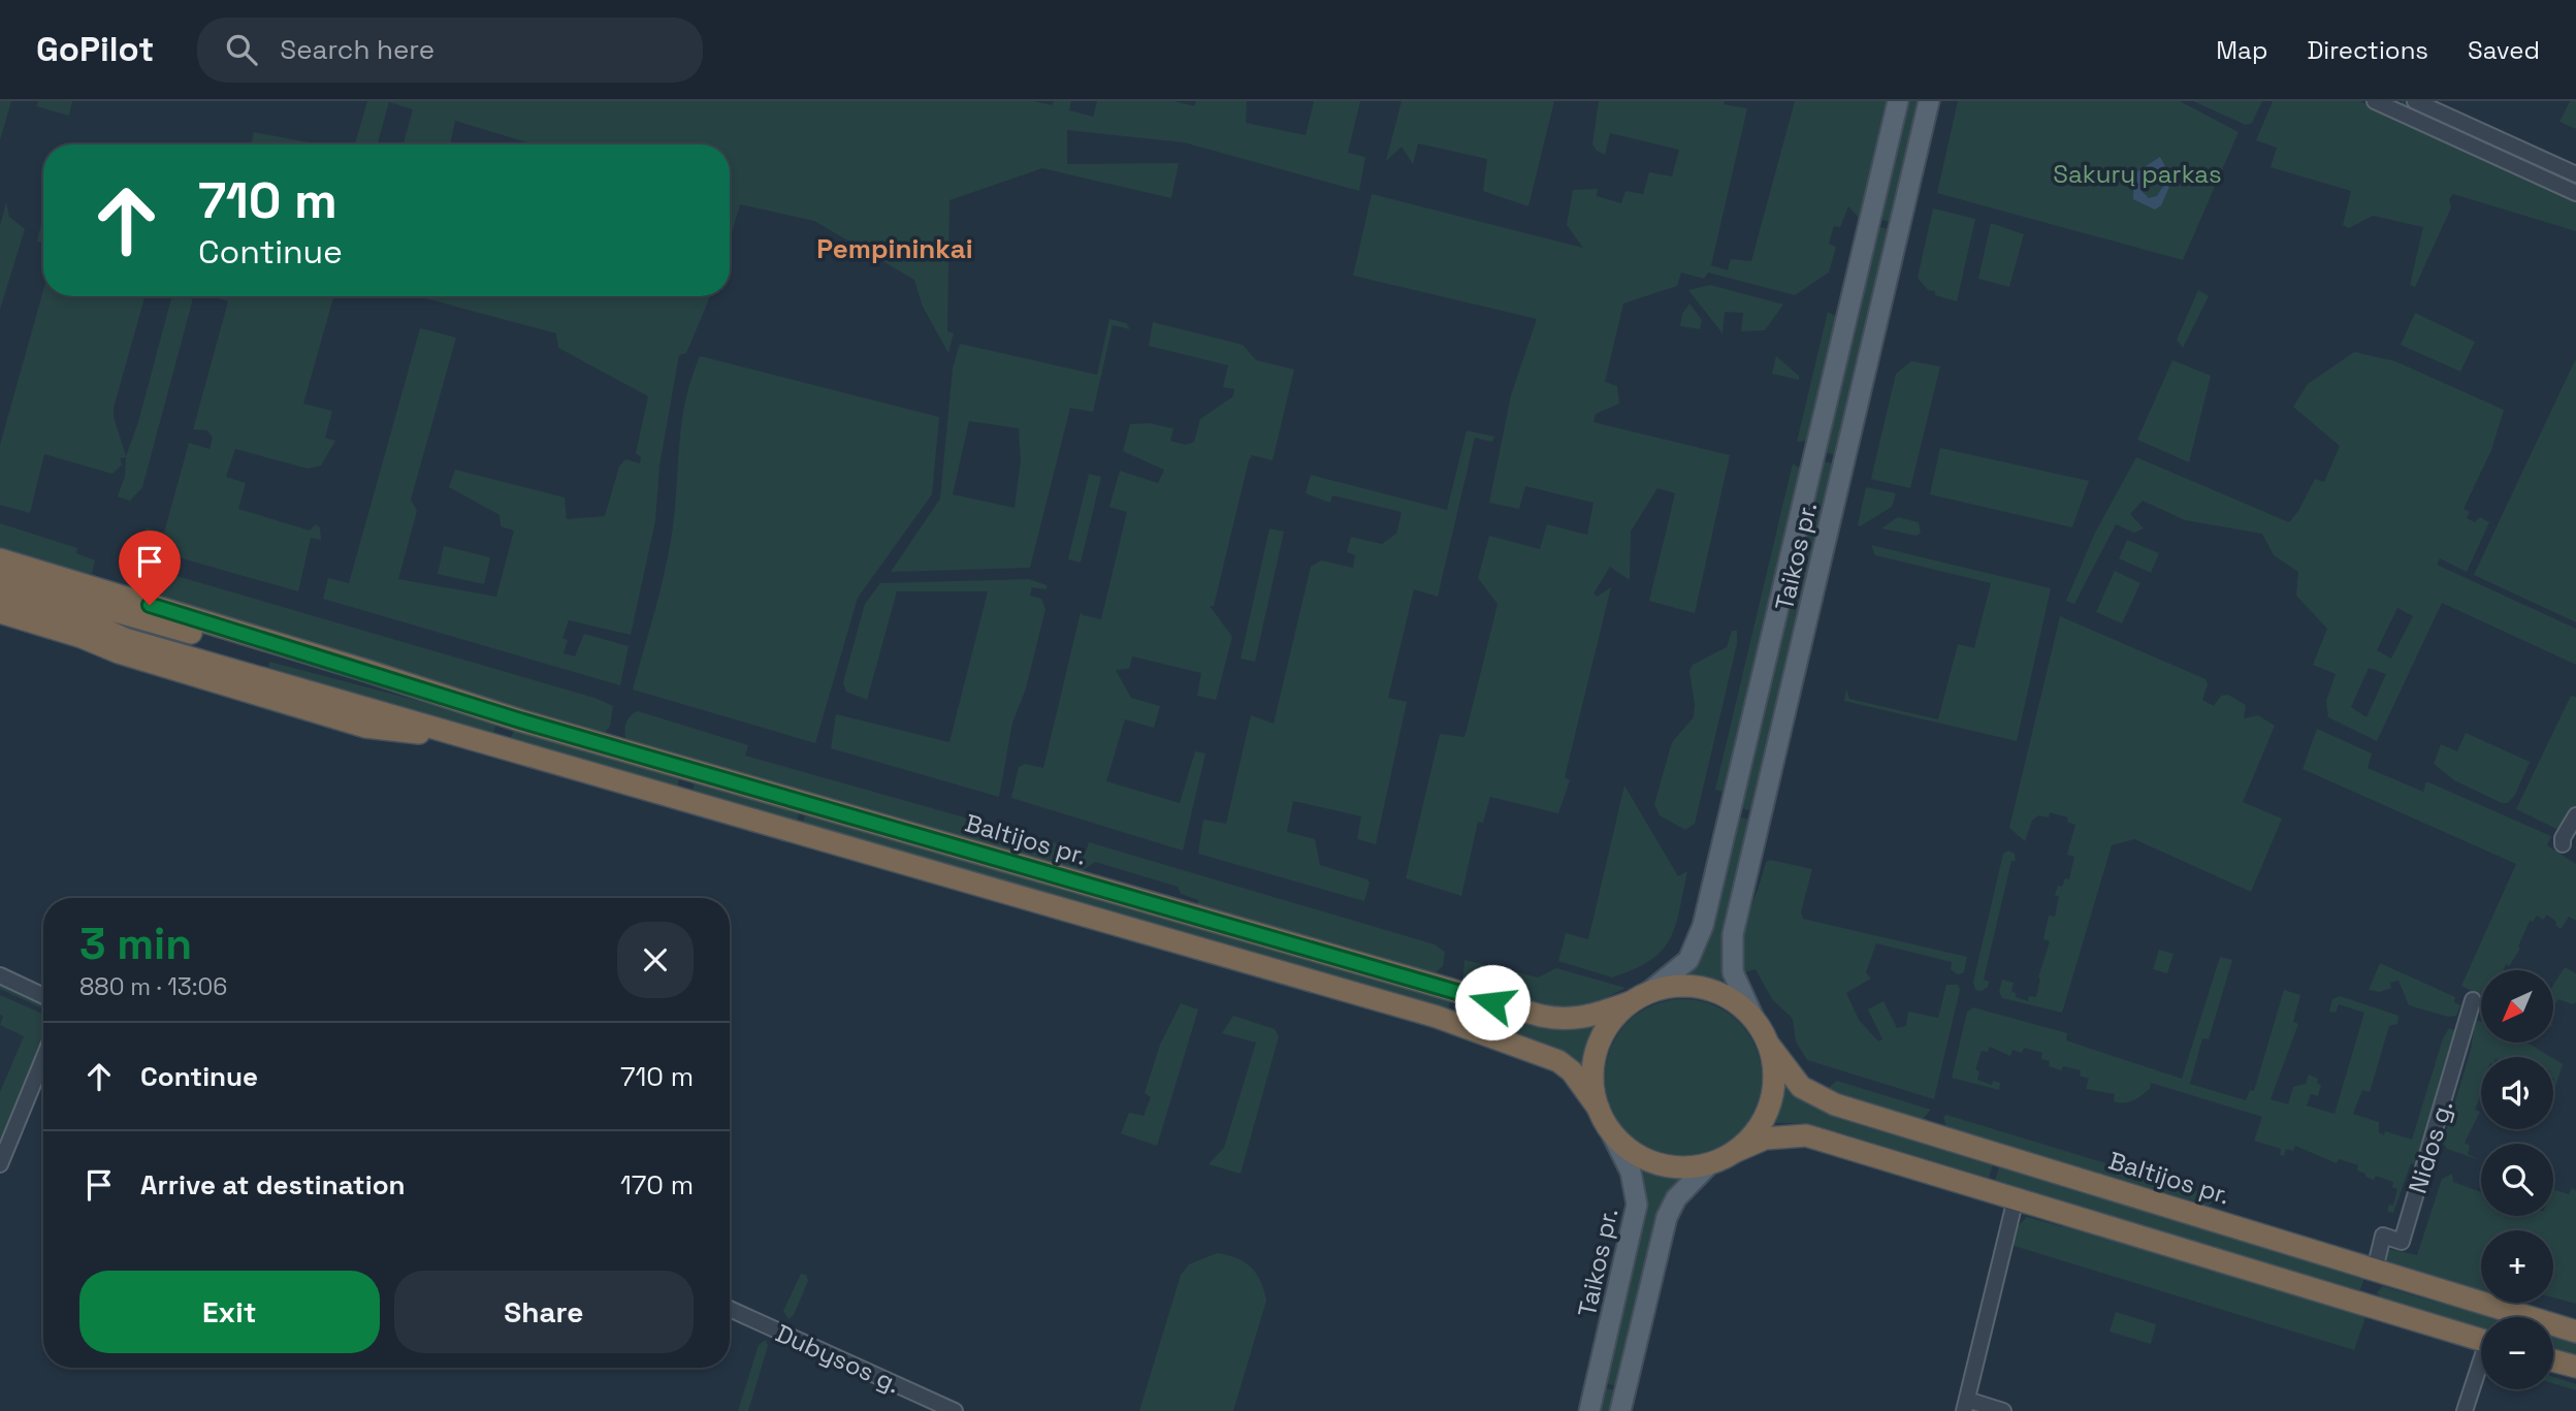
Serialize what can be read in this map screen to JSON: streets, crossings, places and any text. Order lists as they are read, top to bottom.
{
  "streets": {
    "highway": ["Baltijos pr."],
    "main road": ["Taikos pr."],
    "street": ["Nidos g.", "Dubysos g."]
  },
  "crossings": [
    ["Taikos pr.", "Baltijos pr."],
    ["Baltijos pr.", "Nidos g."]
  ],
  "districts": ["Pempininkai"],
  "parks": ["Sakurų parkas"],
  "north": "bottom left",
  "page": {
    "header": "GoPilot",
    "search": "Search here",
    "nav": ["Map", "Directions", "Saved"],
    "turn": ["710 m", "Continue"],
    "heading": ["3 min", "880 m · 13:06"],
    "map_buttons": ["+", "−"],
    "list": [
      {
        "name": "Continue",
        "value": "710 m"
      },
      {
        "name": "Arrive at destination",
        "value": "170 m"
      }
    ],
    "buttons": ["Exit", "Share"]
  }
}
